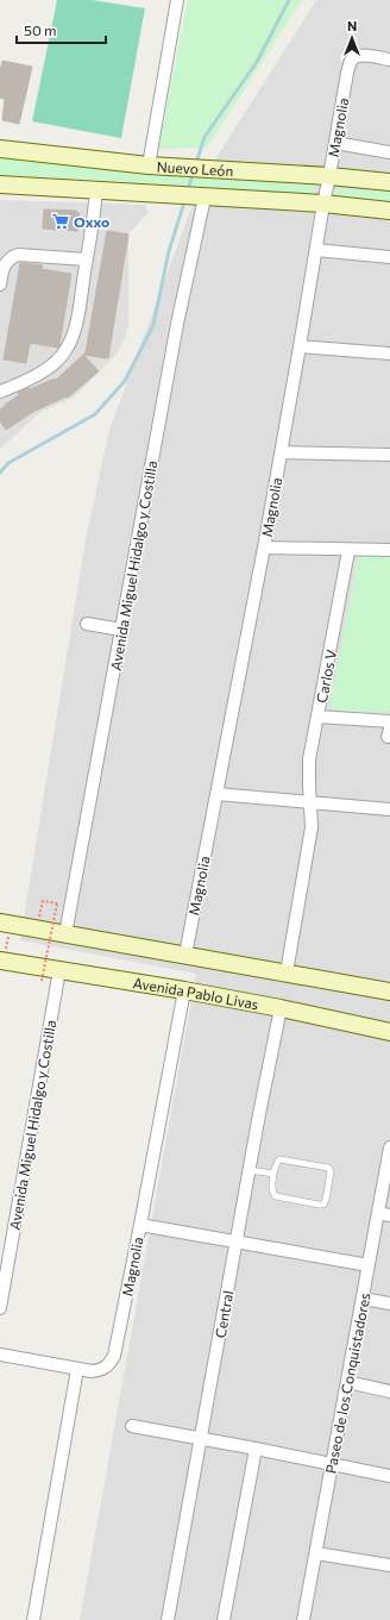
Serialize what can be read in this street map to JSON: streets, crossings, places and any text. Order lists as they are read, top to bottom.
{
  "streets": {
    "main road": ["Nuevo León", "Avenida Pablo Livas"],
    "street": [
      "Magnolia",
      "Avenida Miguel Hidalgo y Costilla",
      "Carlos V",
      "Central",
      "Paseo de los Conquistadores"
    ]
  },
  "crossings": [
    ["Magnolia", "Nuevo León"],
    ["Magnolia", "Avenida Pablo Livas"],
    ["Nuevo León", "Avenida Miguel Hidalgo y Costilla"],
    ["Avenida Miguel Hidalgo y Costilla", "Avenida Pablo Livas"],
    ["Avenida Pablo Livas", "Central"]
  ],
  "places": {
    "supermarket": ["Oxxo"]
  },
  "scale_bar": "50 m",
  "north": "top"
}
